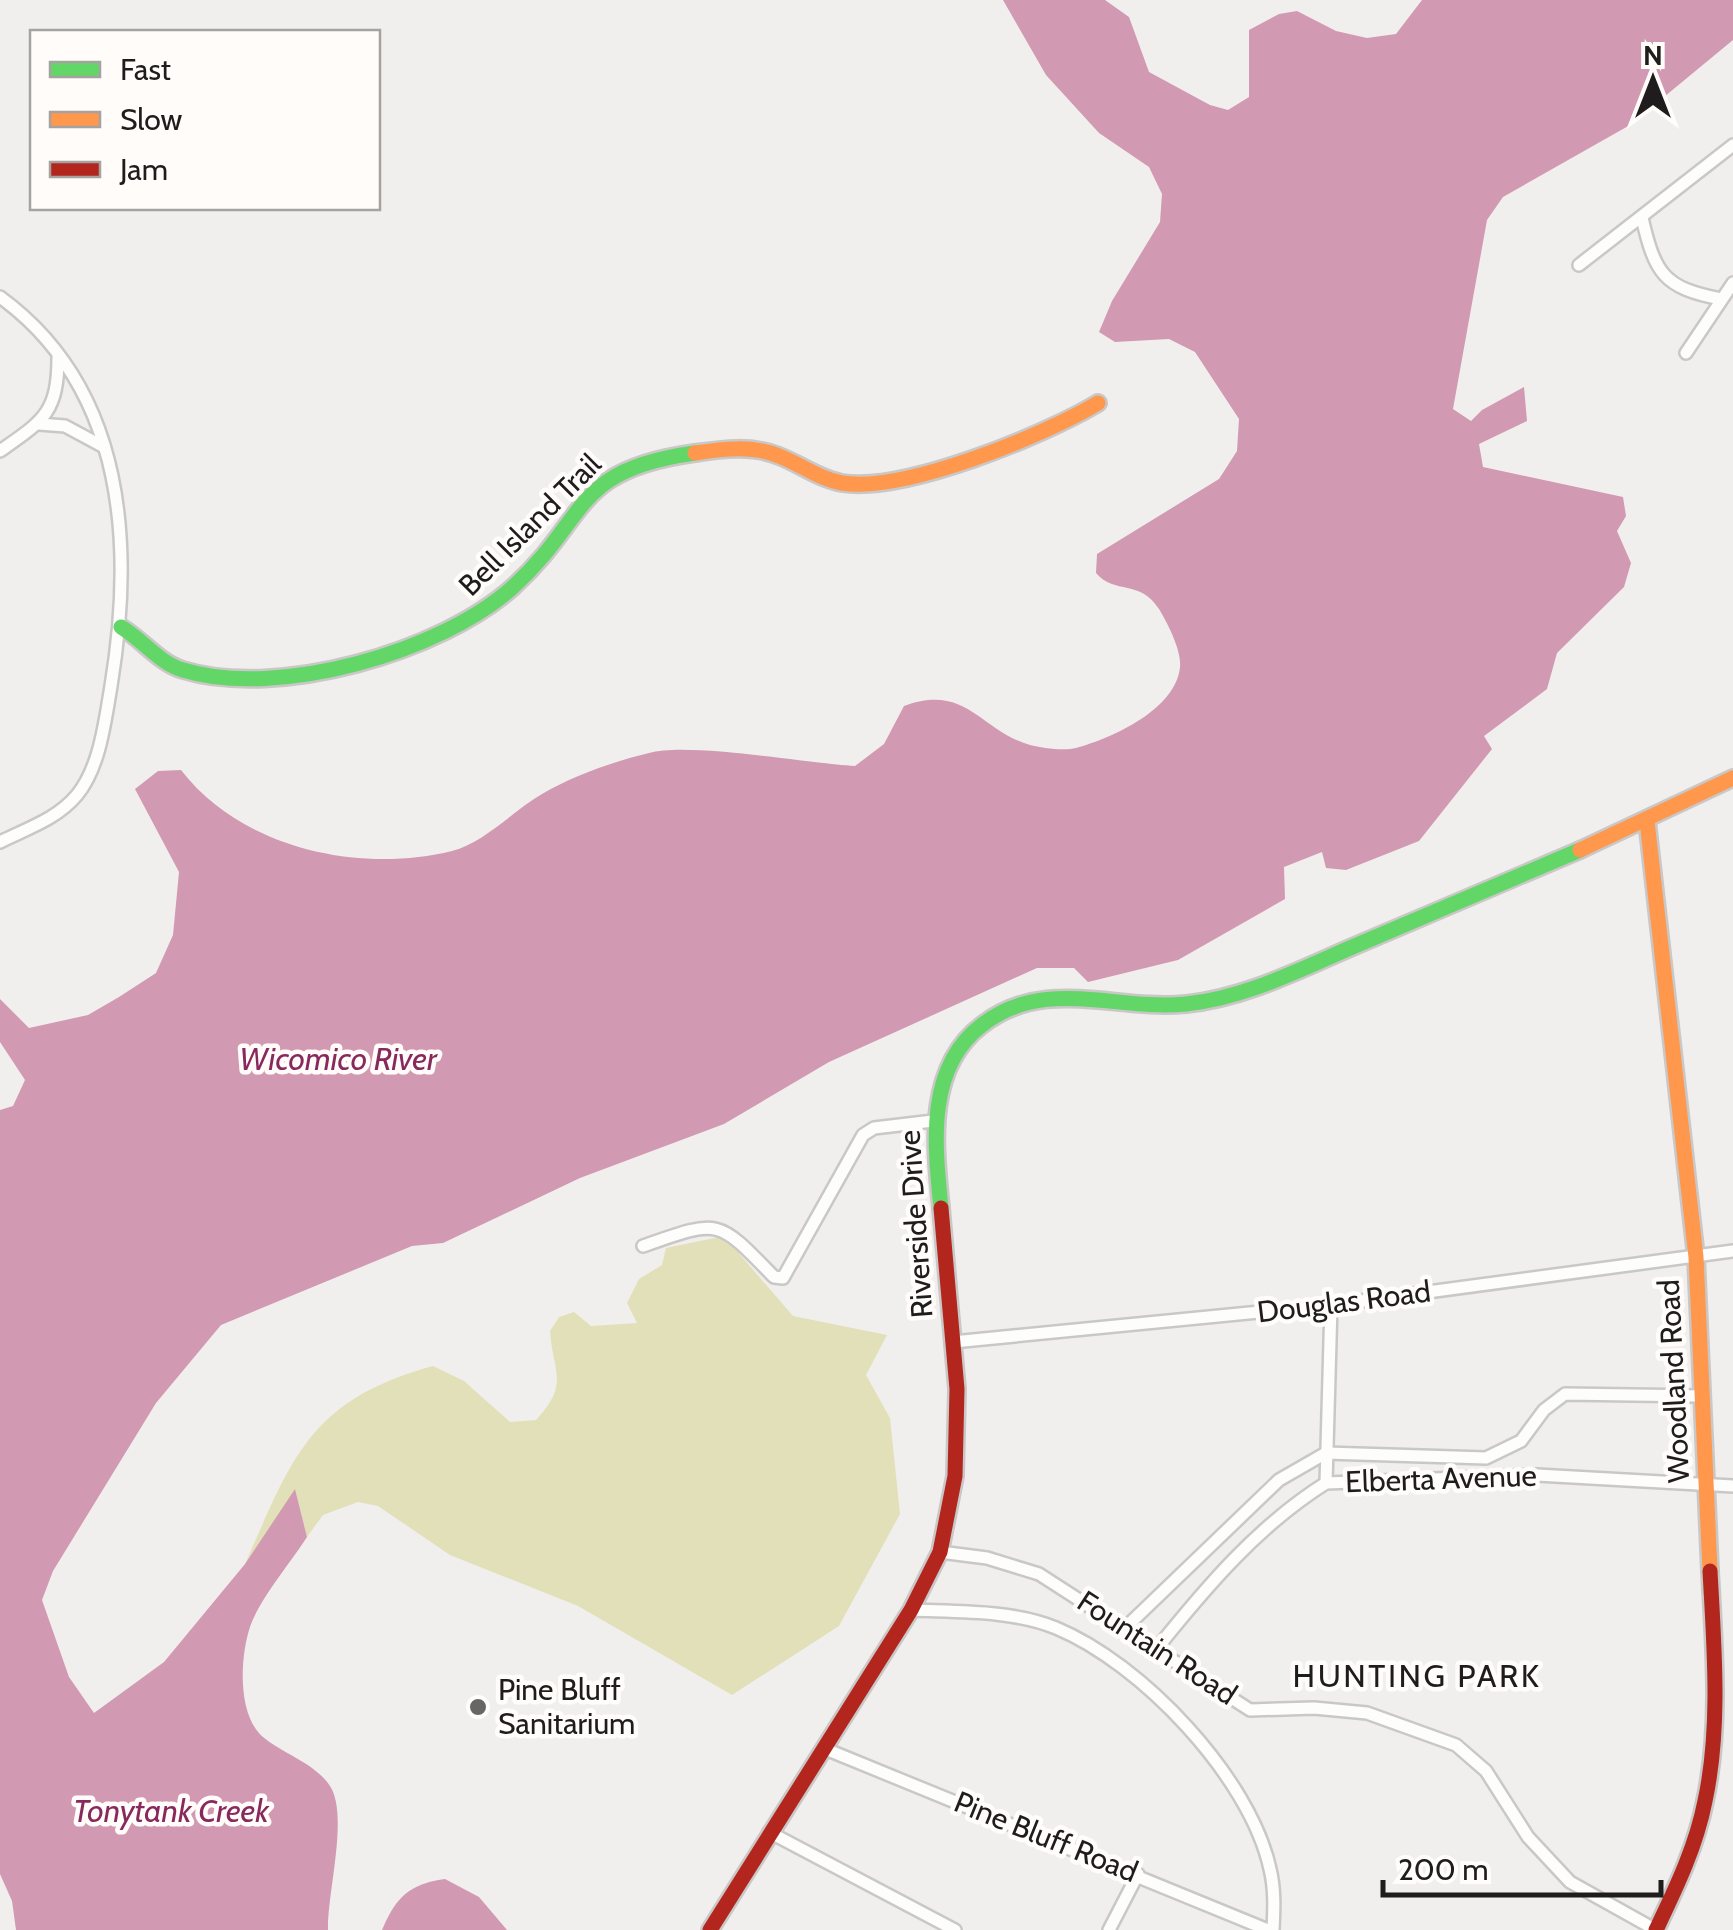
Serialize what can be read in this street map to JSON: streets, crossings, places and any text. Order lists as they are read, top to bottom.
{
  "streets": {
    "street": [
      "Bell Island Trail",
      "Riverside Drive",
      "Douglas Road",
      "Woodland Road",
      "Elberta Avenue",
      "Fountain Road",
      "Pine Bluff Road"
    ]
  },
  "crossings": [
    ["Riverside Drive", "Douglas Road"],
    ["Riverside Drive", "Woodland Road"],
    ["Riverside Drive", "Fountain Road"],
    ["Riverside Drive", "Pine Bluff Road"],
    ["Douglas Road", "Woodland Road"],
    ["Woodland Road", "Elberta Avenue"],
    ["Woodland Road", "Fountain Road"],
    ["Elberta Avenue", "Fountain Road"]
  ],
  "districts": ["HUNTING PARK"],
  "water": ["Wicomico River", "Tonytank Creek"],
  "places": ["Pine Bluff Sanitarium"],
  "legend": ["Fast", "Slow", "Jam"],
  "scale_bar": "200 m",
  "north": "top"
}
